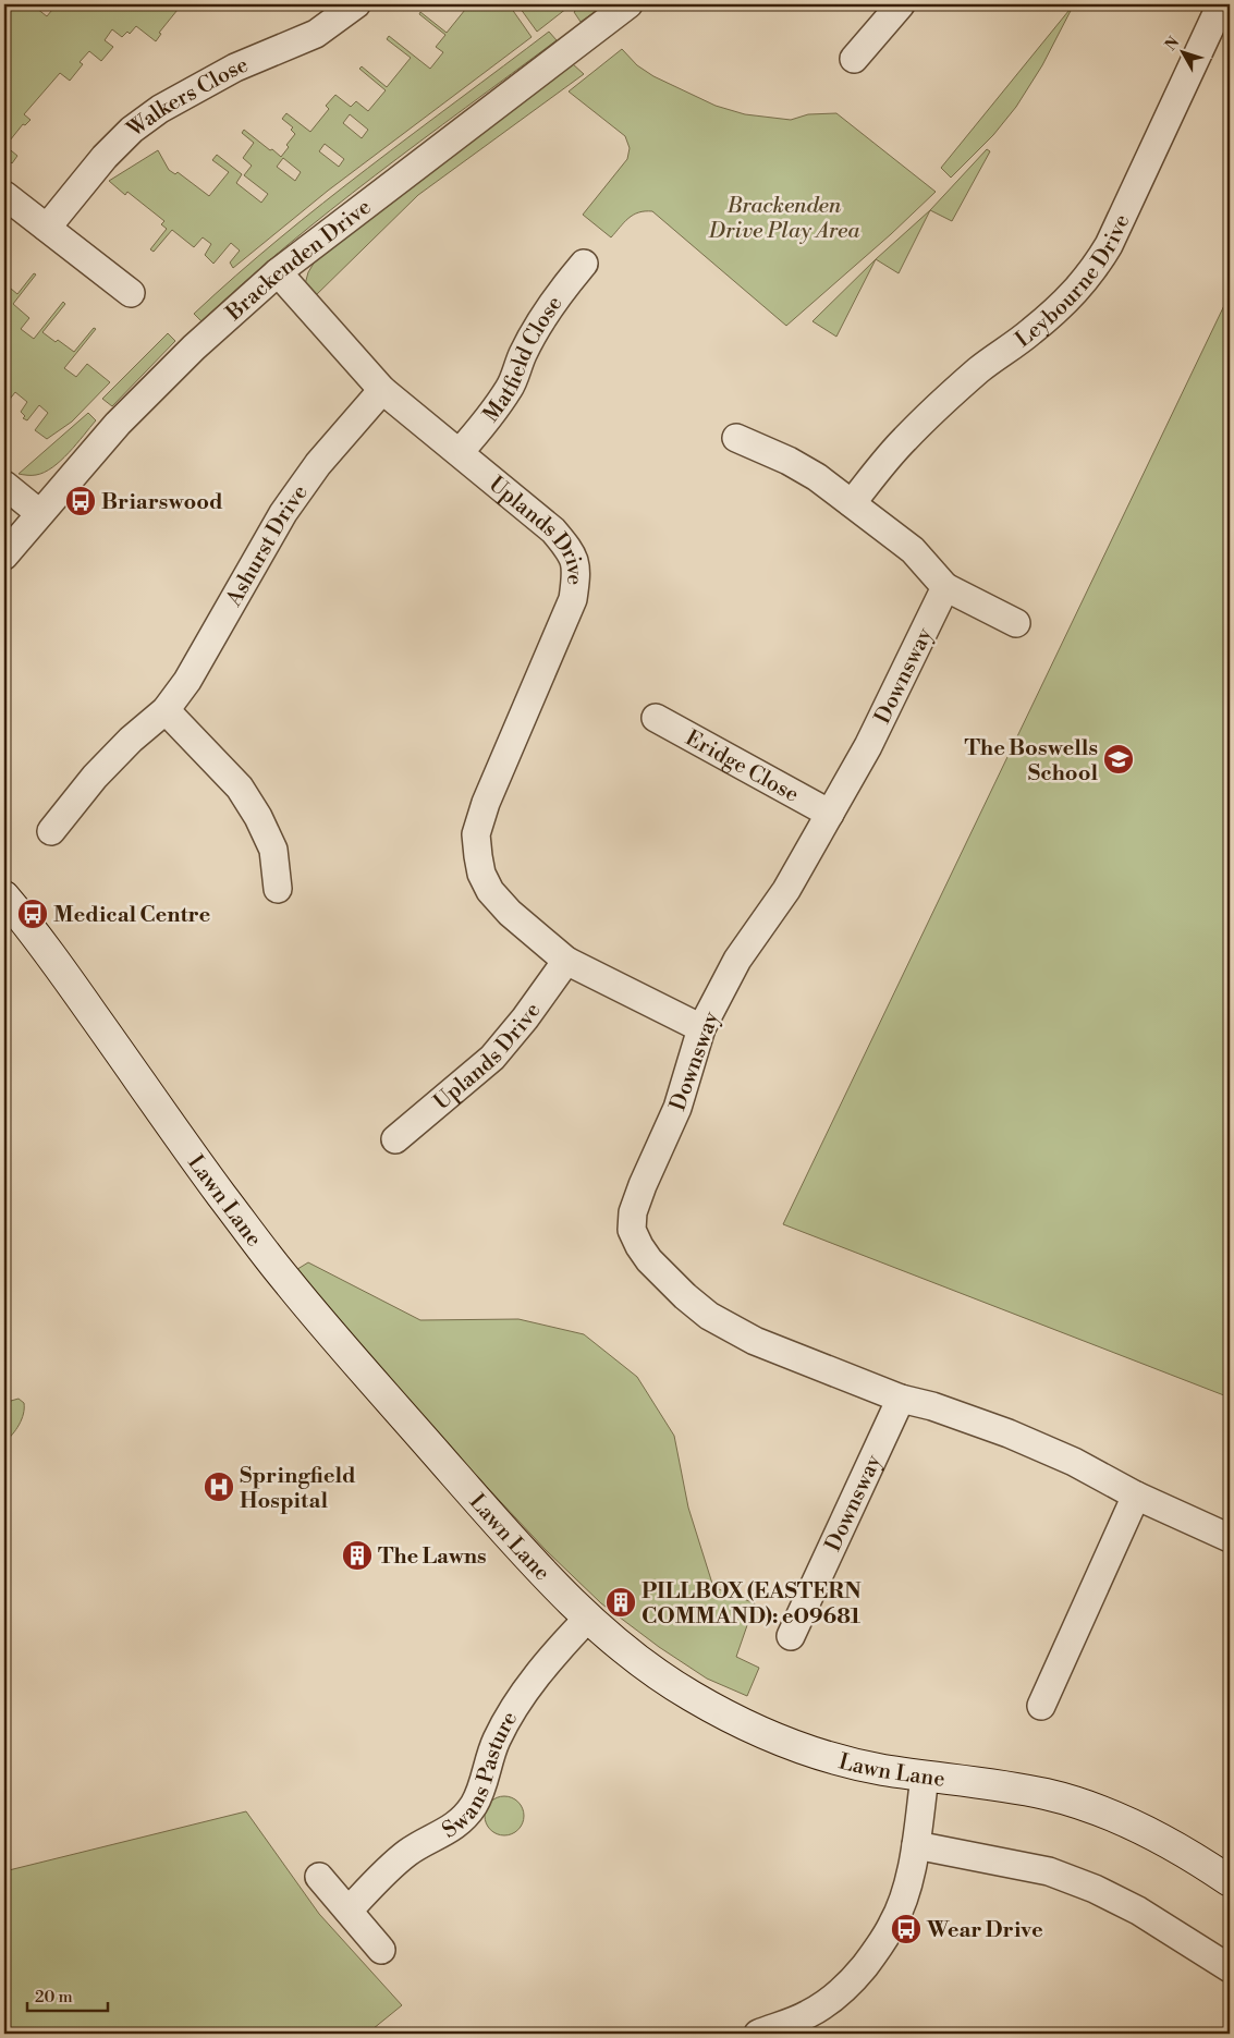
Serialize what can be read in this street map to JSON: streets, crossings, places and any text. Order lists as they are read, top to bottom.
{
  "streets": {
    "street": [
      "Walkers Close",
      "Brackenden Drive",
      "Leybourne Drive",
      "Matfield Close",
      "Uplands Drive",
      "Ashurst Drive",
      "Downsway",
      "Eridge Close",
      "Lawn Lane",
      "Swans Pasture"
    ]
  },
  "crossings": [
    ["Brackenden Drive", "Uplands Drive"],
    ["Matfield Close", "Uplands Drive"],
    ["Uplands Drive", "Ashurst Drive"],
    ["Uplands Drive", "Downsway"],
    ["Downsway", "Eridge Close"],
    ["Lawn Lane", "Swans Pasture"]
  ],
  "parks": ["Brackenden Drive Play Area"],
  "places": {
    "bus stop": ["Briarswood", "Medical Centre", "Wear Drive"],
    "school or university": ["The Boswells School"],
    "hospital": ["Springfield Hospital"],
    "building": ["The Lawns", "PILLBOX (EASTERN COMMAND): e09681"]
  },
  "scale_bar": "20 m",
  "north": "top left"
}
